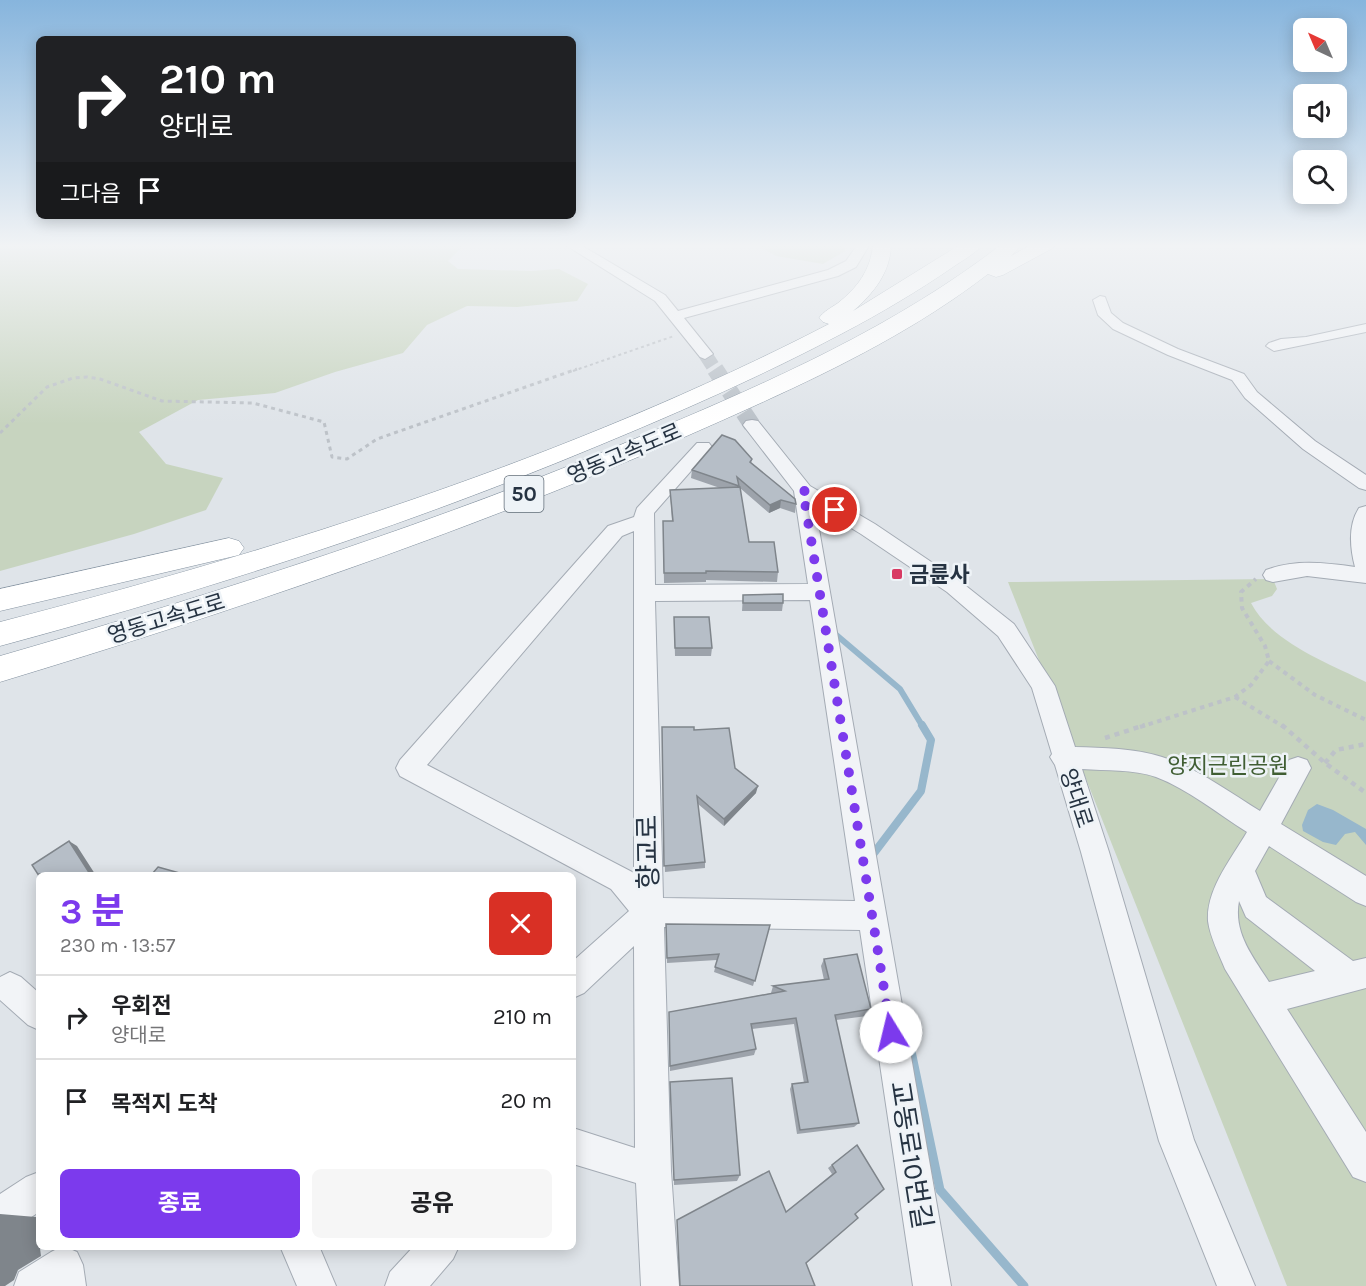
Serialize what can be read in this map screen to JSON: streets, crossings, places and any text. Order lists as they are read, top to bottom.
{
  "streets": {
    "highway": ["영동고속도로", "50"],
    "street": ["양대로", "향교로", "교동로10번길"]
  },
  "crossings": [
    ["양대로", "교동로10번길"]
  ],
  "parks": ["양지근린공원"],
  "places": {
    "transit": ["금륜사"]
  },
  "north": "top left",
  "page": {
    "turn": ["210 m", "양대로"],
    "then": "그다음",
    "heading": ["3 분", "230 m · 13:57"],
    "list": [
      {
        "name": "우회전",
        "note": "양대로",
        "value": "210 m"
      },
      {
        "name": "목적지 도착",
        "value": "20 m"
      }
    ],
    "buttons": ["종료", "공유"]
  }
}
